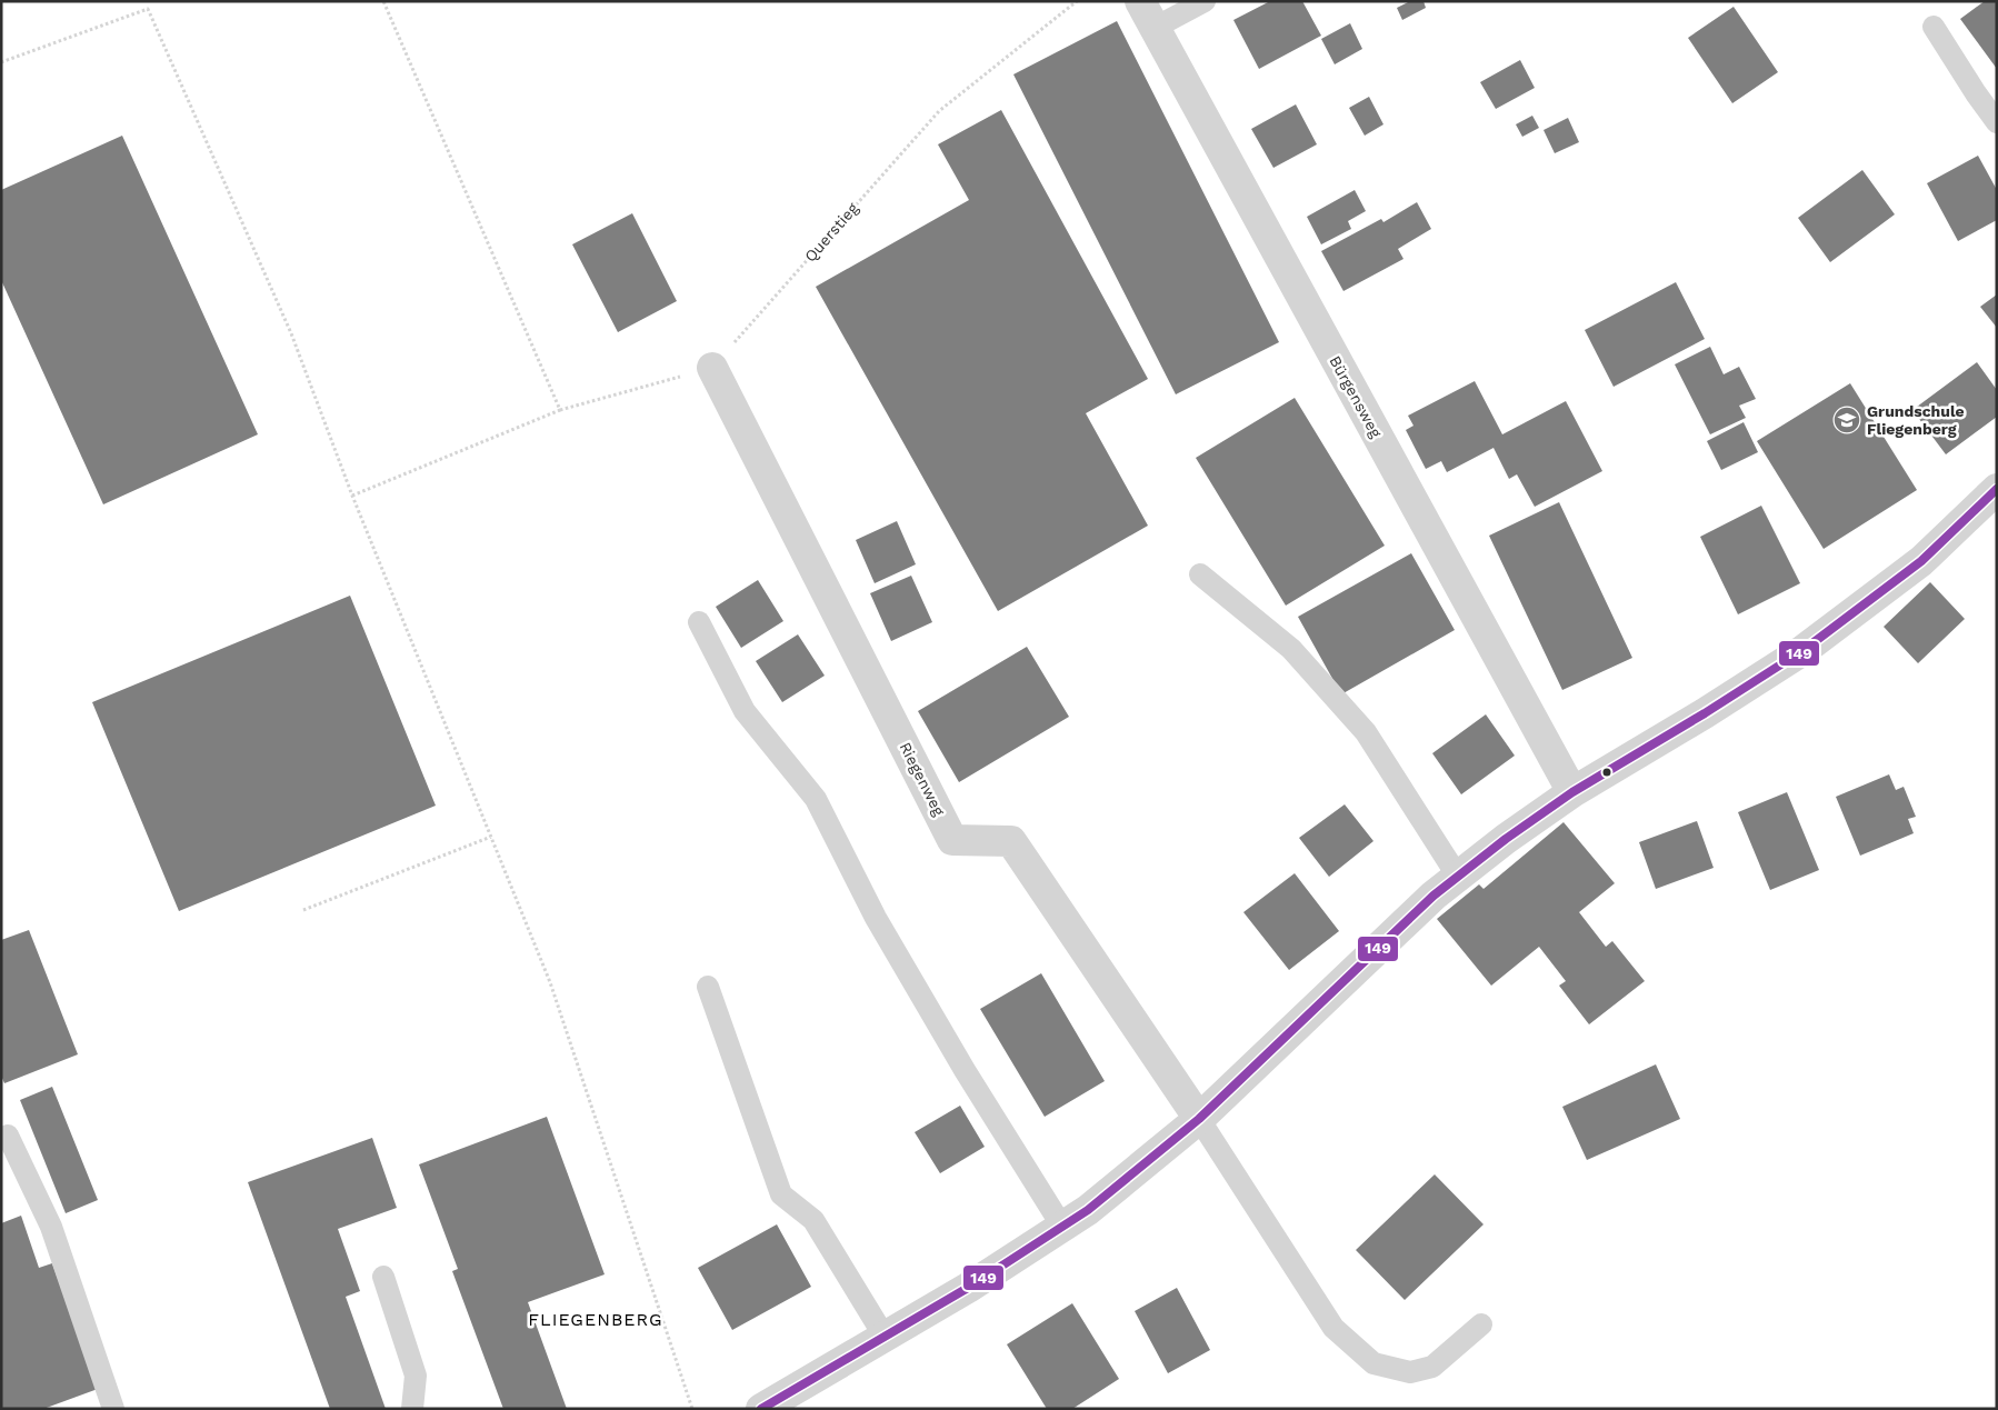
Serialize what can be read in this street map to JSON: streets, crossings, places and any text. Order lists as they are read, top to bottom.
{
  "streets": {
    "street": ["Bürgensweg", "Riegenweg"],
    "path": ["Querstieg"]
  },
  "crossings": [
    ["Querstieg", "Riegenweg"]
  ],
  "districts": ["FLIEGENBERG"],
  "places": {
    "school or university": ["Grundschule Fliegenberg"]
  },
  "lines": ["transit line 149"]
}
